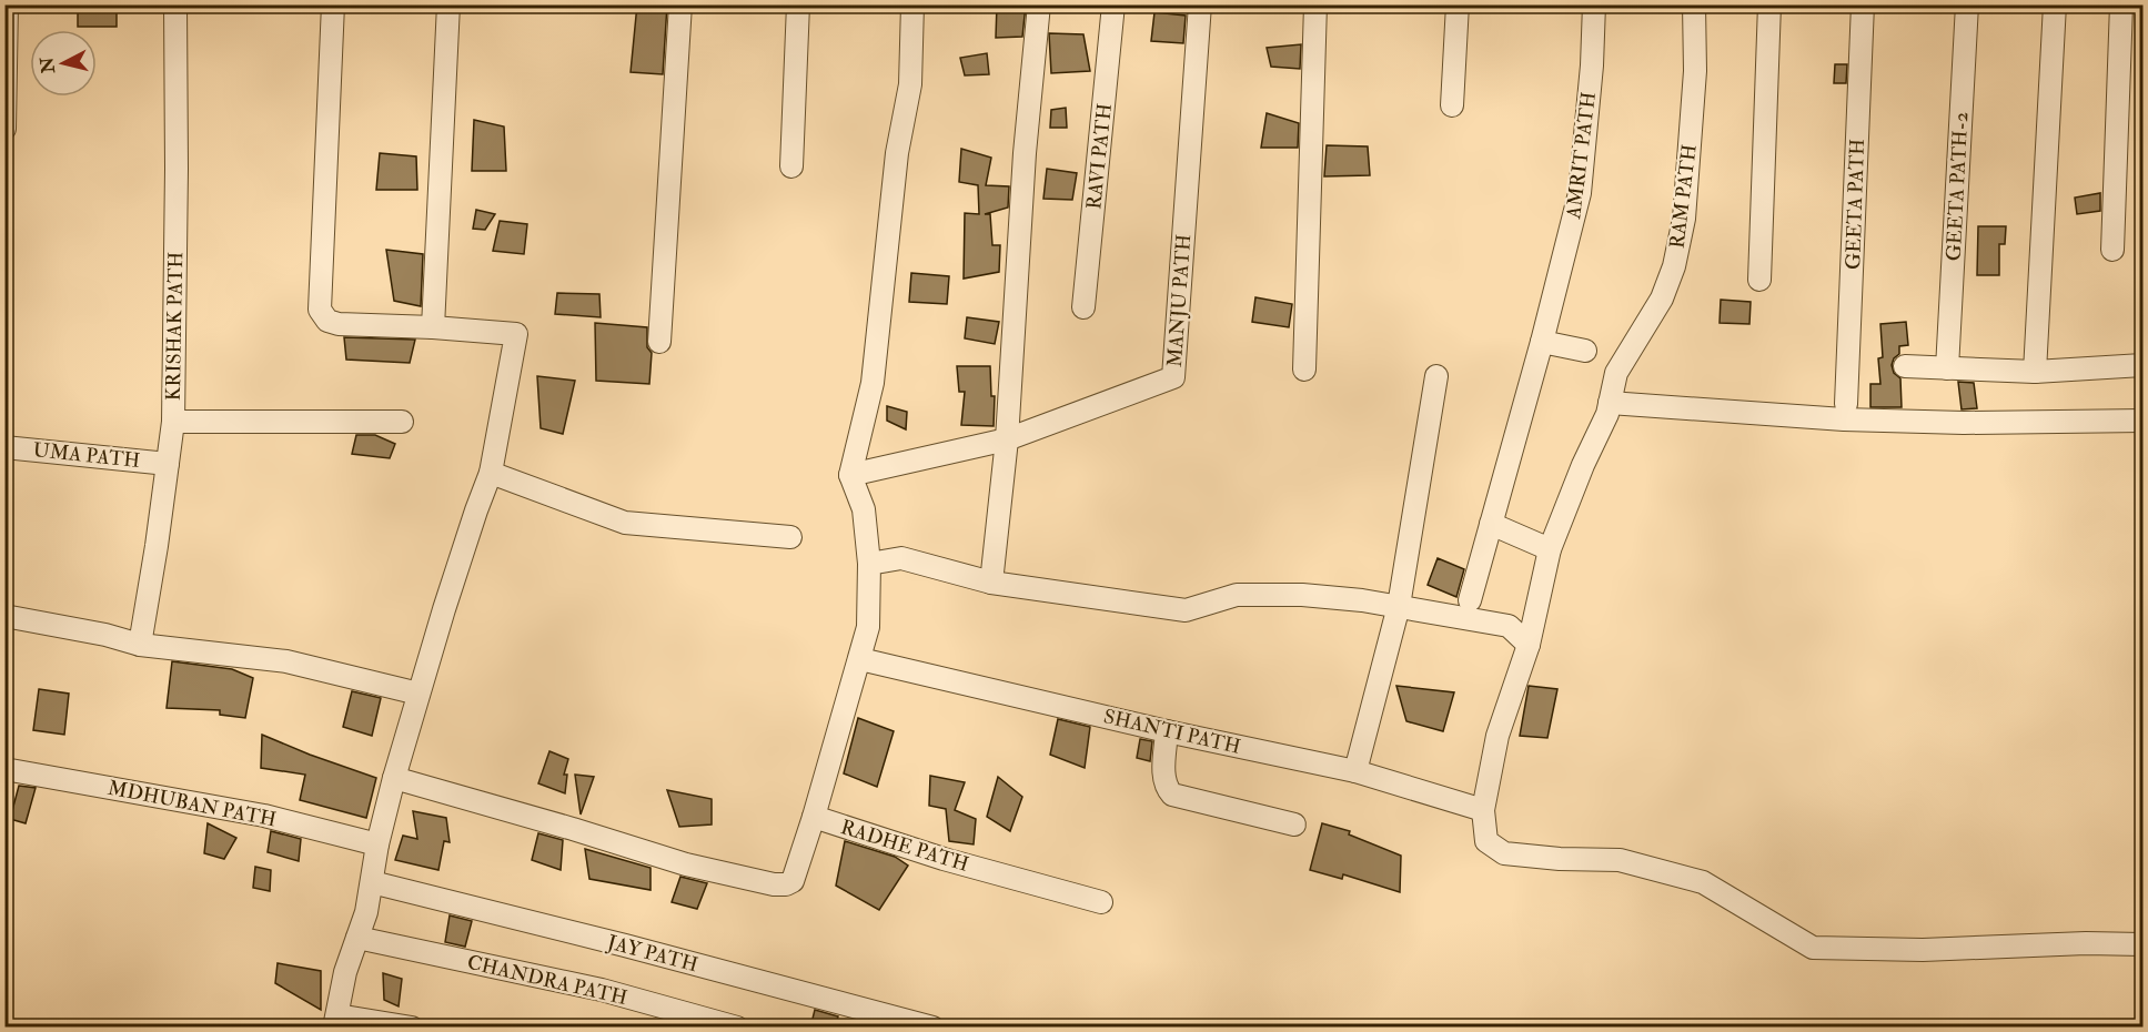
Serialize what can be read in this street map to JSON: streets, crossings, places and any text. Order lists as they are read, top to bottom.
{
  "streets": {
    "street": [
      "AMRIT PATH",
      "RAVI PATH",
      "GEETA PATH-2",
      "RAM PATH",
      "GEETA PATH",
      "MANJU PATH",
      "KRISHAK PATH",
      "UMA PATH",
      "SHANTI PATH",
      "MDHUBAN PATH",
      "RADHE PATH",
      "JAY PATH",
      "CHANDRA PATH"
    ]
  },
  "crossings": [
    ["RAM PATH", "SHANTI PATH"],
    ["KRISHAK PATH", "UMA PATH"]
  ],
  "north": "left"
}
